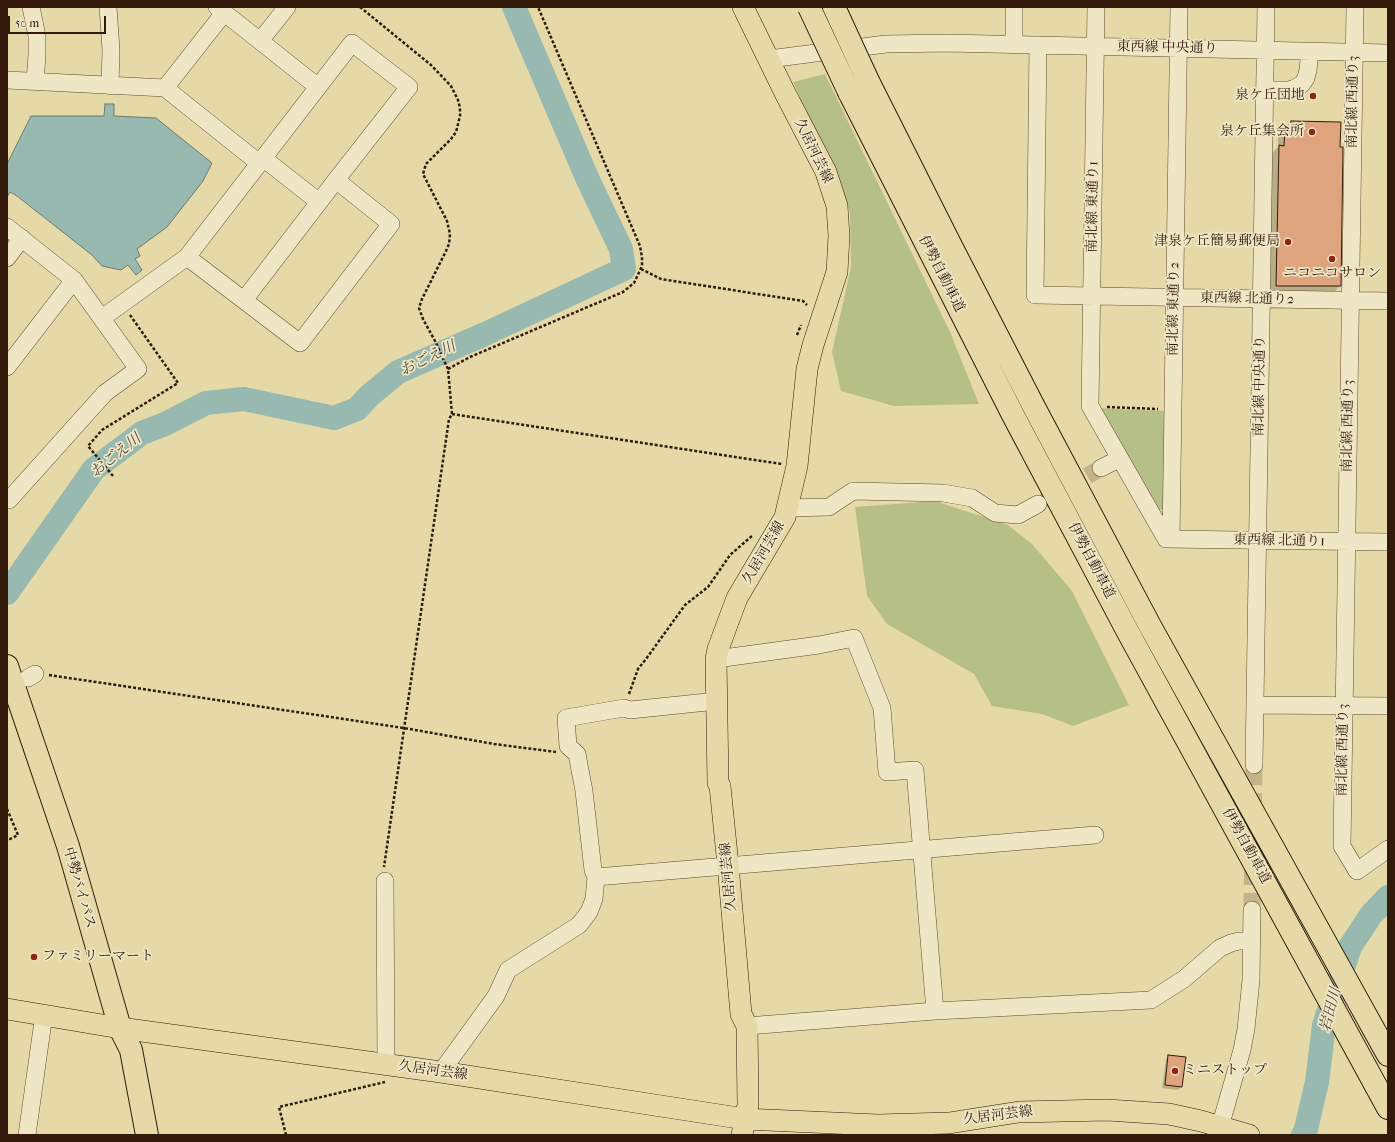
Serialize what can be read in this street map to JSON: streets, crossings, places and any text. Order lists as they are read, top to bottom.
{
  "streets": {
    "highway": ["伊勢自動車道", "中勢バイパス"],
    "main road": ["久居河芸線"],
    "street": [
      "東西線 中央通り",
      "南北線 西通り3",
      "南北線 東通り1",
      "東西線 北通り2",
      "南北線 東通り2",
      "南北線 中央通り",
      "東西線 北通り1"
    ]
  },
  "crossings": [
    ["東西線 中央通り", "南北線 西通り3"],
    ["東西線 中央通り", "久居河芸線"],
    ["東西線 中央通り", "南北線 東通り1"],
    ["東西線 中央通り", "東西線 北通り2"],
    ["東西線 中央通り", "南北線 東通り2"],
    ["東西線 中央通り", "南北線 中央通り"],
    ["南北線 西通り3", "東西線 北通り2"],
    ["南北線 西通り3", "東西線 北通り1"],
    ["久居河芸線", "中勢バイパス"],
    ["南北線 東通り1", "東西線 北通り2"],
    ["東西線 北通り2", "南北線 東通り2"],
    ["東西線 北通り2", "南北線 中央通り"],
    ["南北線 東通り2", "東西線 北通り1"],
    ["南北線 中央通り", "東西線 北通り1"]
  ],
  "water": ["おごえ川", "岩田川"],
  "places": [
    "泉ケ丘団地",
    "泉ケ丘集会所",
    "津泉ケ丘簡易郵便局",
    "ニコニコサロン",
    "ファミリーマート",
    "ミニストップ"
  ],
  "scale_bar": "50 m"
}
